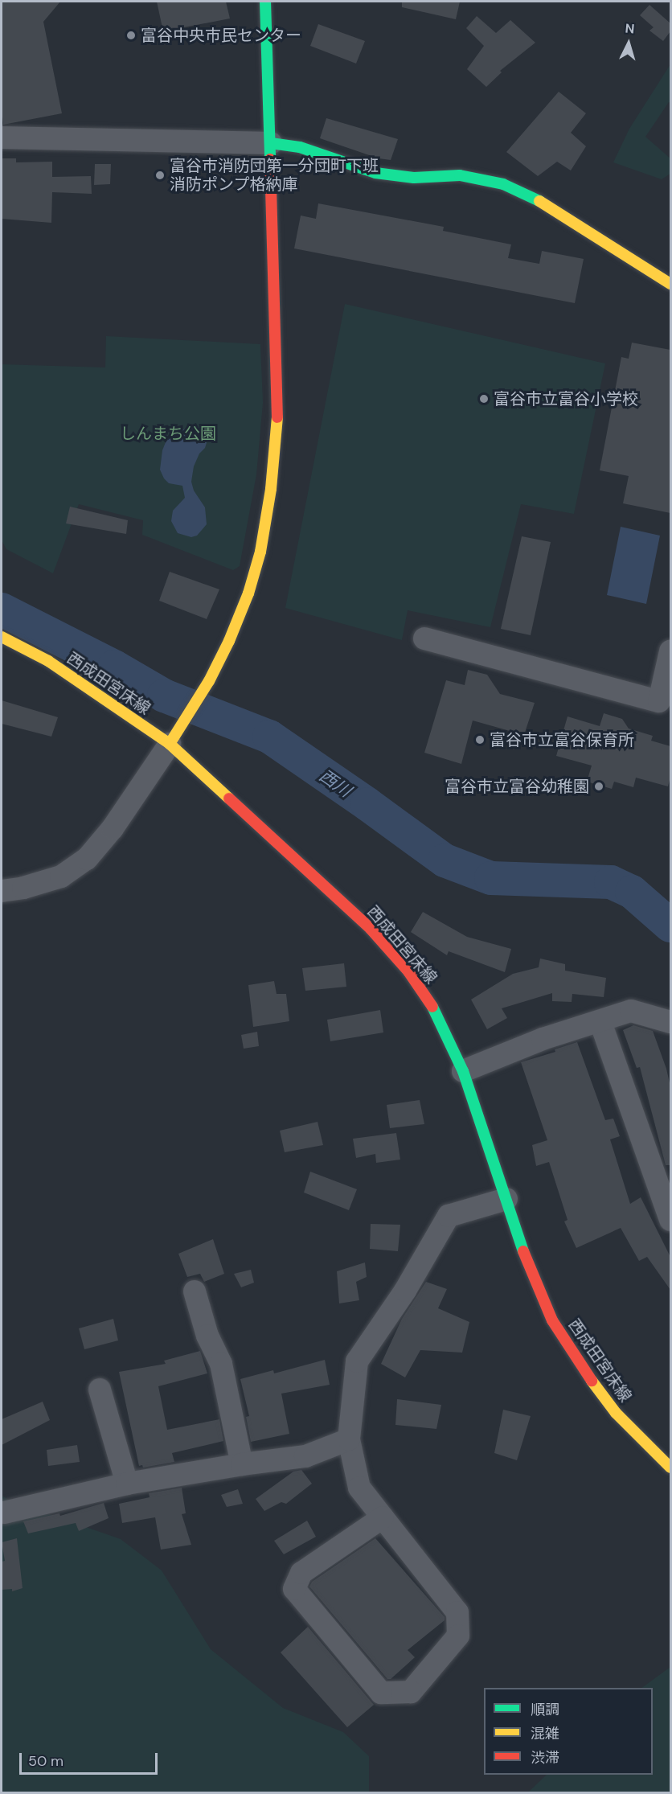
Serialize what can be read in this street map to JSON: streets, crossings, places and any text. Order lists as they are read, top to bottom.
{
  "streets": {
    "street": ["西成田宮床線"]
  },
  "water": ["西川"],
  "parks": ["しんまち公園"],
  "places": [
    "富谷中央市民センター",
    "富谷市消防団第一分団町下班 消防ポンプ格納庫",
    "富谷市立富谷小学校",
    "富谷市立富谷保育所",
    "富谷市立富谷幼稚園"
  ],
  "legend": ["順調", "混雑", "渋滞"],
  "scale_bar": "50 m",
  "north": "top"
}
